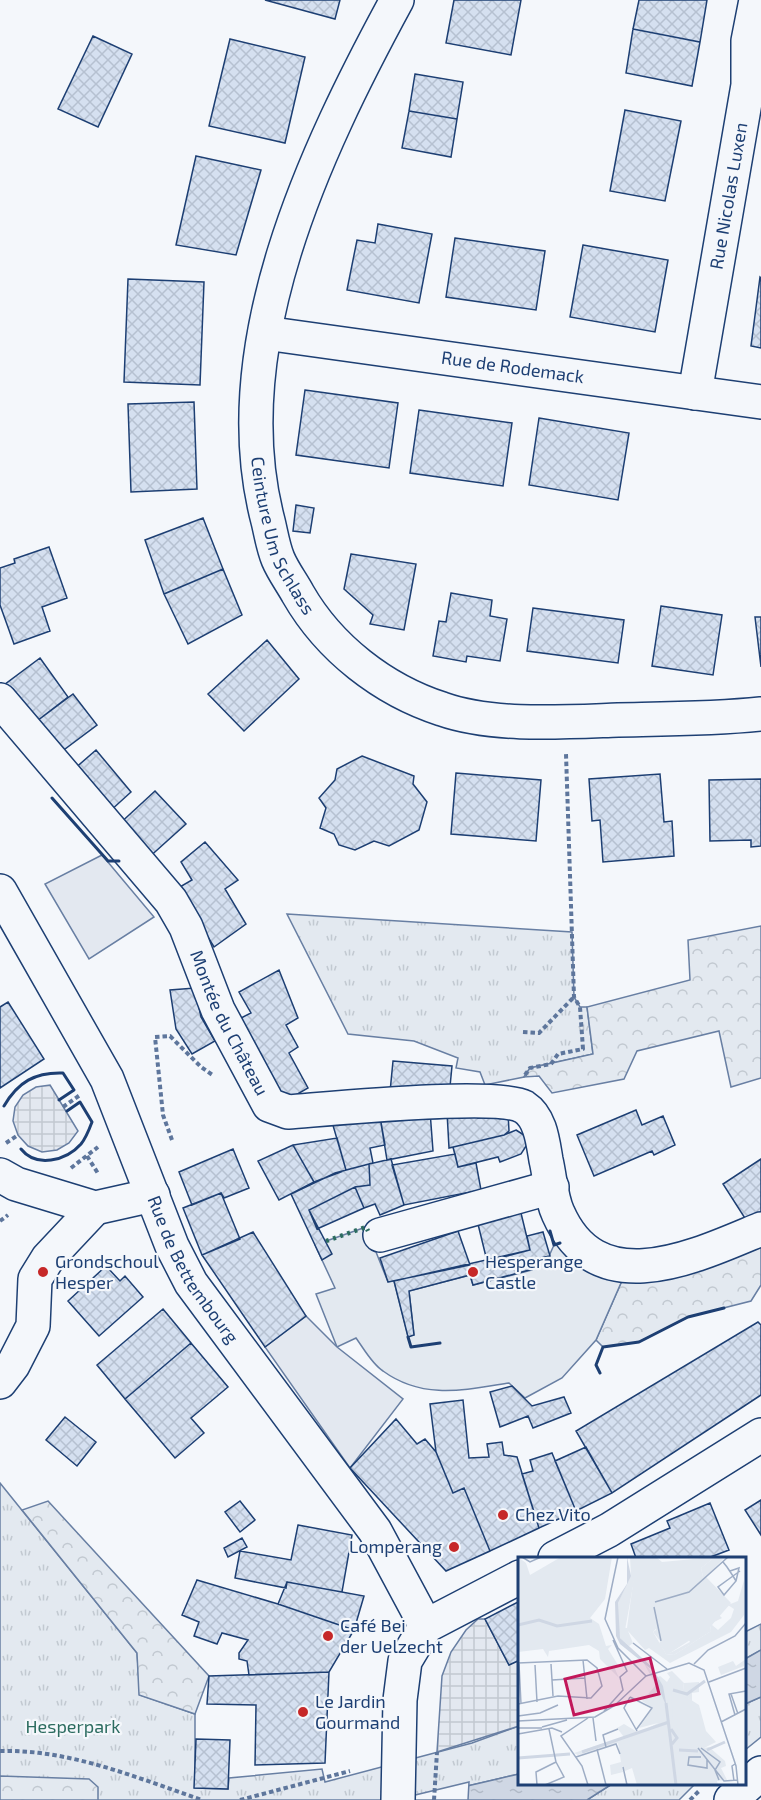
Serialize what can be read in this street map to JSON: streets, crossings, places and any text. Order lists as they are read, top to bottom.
{
  "streets": {
    "street": [
      "Rue Nicolas Luxen",
      "Rue de Rodemack",
      "Ceinture Um Schlass",
      "Montée du Château",
      "Rue de Bettembourg"
    ]
  },
  "crossings": [
    ["Rue Nicolas Luxen", "Rue de Rodemack"],
    ["Rue de Rodemack", "Ceinture Um Schlass"]
  ],
  "parks": ["Hesperpark"],
  "places": [
    "Grondschoul Hesper",
    "Hesperange Castle",
    "Chez Vito",
    "Lomperang",
    "Café Bei der Uelzecht",
    "Le Jardin Gourmand"
  ]
}
